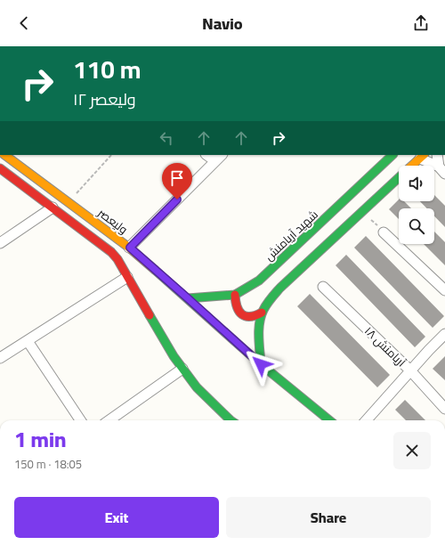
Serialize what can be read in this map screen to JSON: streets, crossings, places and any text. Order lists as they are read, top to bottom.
{
  "streets": {
    "main road": ["ولیعصر", "شهید آریامنش"],
    "street": ["آریامنش ۱۸"]
  },
  "crossings": [
    ["ولیعصر", "شهید آریامنش"]
  ],
  "page": {
    "header": "Navio",
    "turn": ["110 m", "ولیعصر ۱۲"],
    "heading": ["1 min", "150 m · 18:05"],
    "buttons": ["Exit", "Share"]
  }
}
